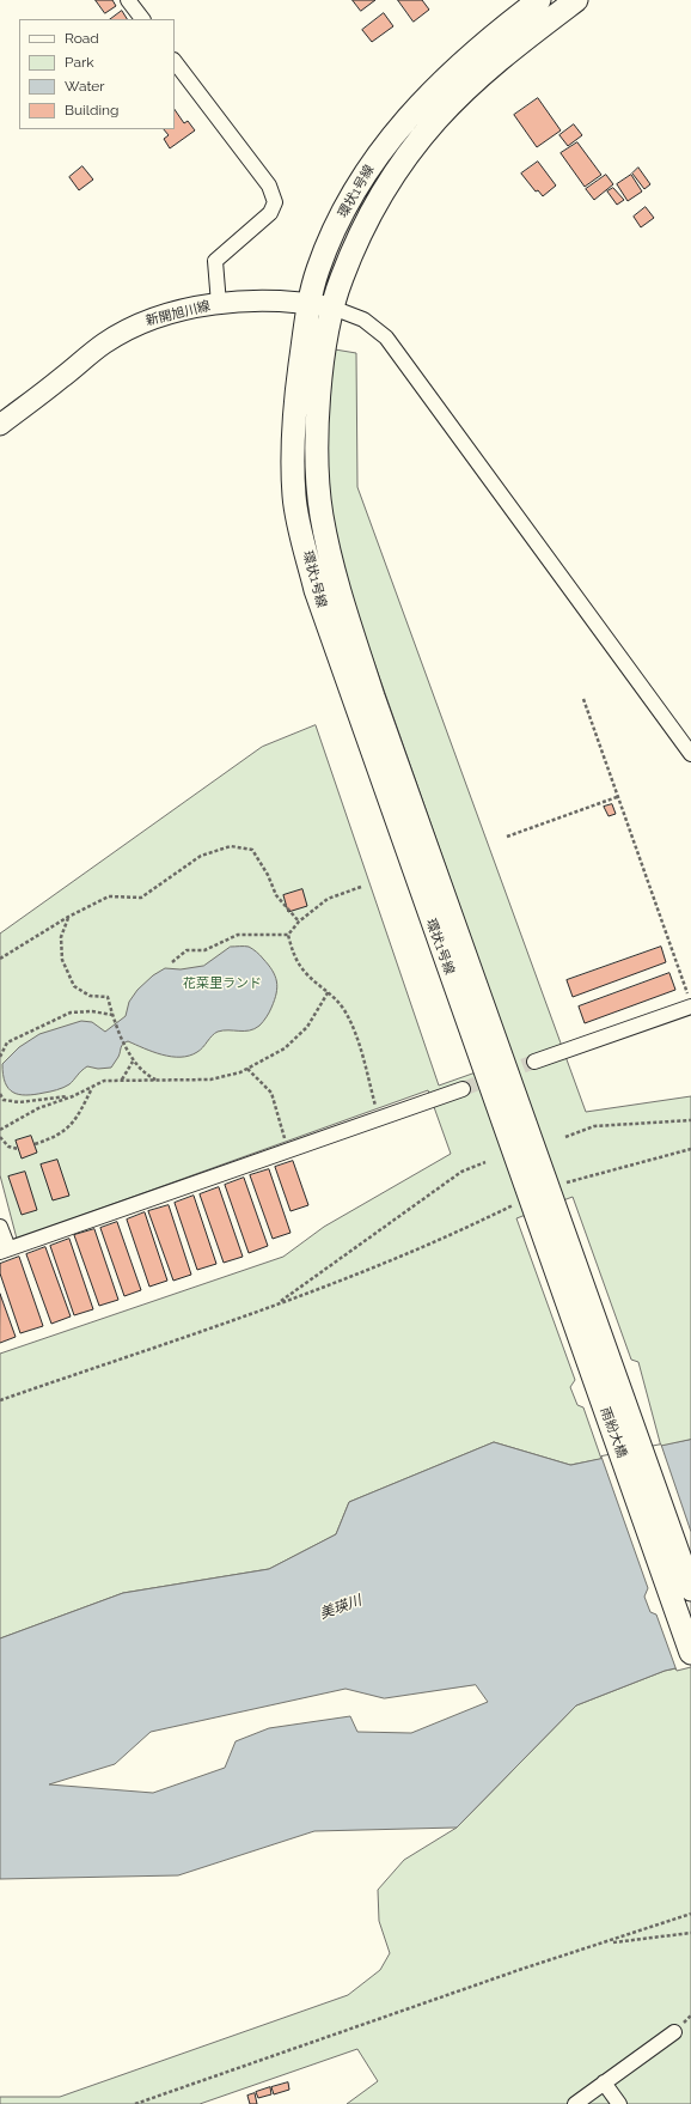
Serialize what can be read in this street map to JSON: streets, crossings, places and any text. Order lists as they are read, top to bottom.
{
  "streets": {
    "main road": ["環状1号線", "新開旭川線", "雨紛大橋"]
  },
  "crossings": [
    ["環状1号線", "新開旭川線"],
    ["環状1号線", "雨紛大橋"]
  ],
  "water": ["美瑛川"],
  "parks": ["花菜里ランド"],
  "legend": [
    "Road",
    "Park",
    "Water",
    "Building"
  ]
}
